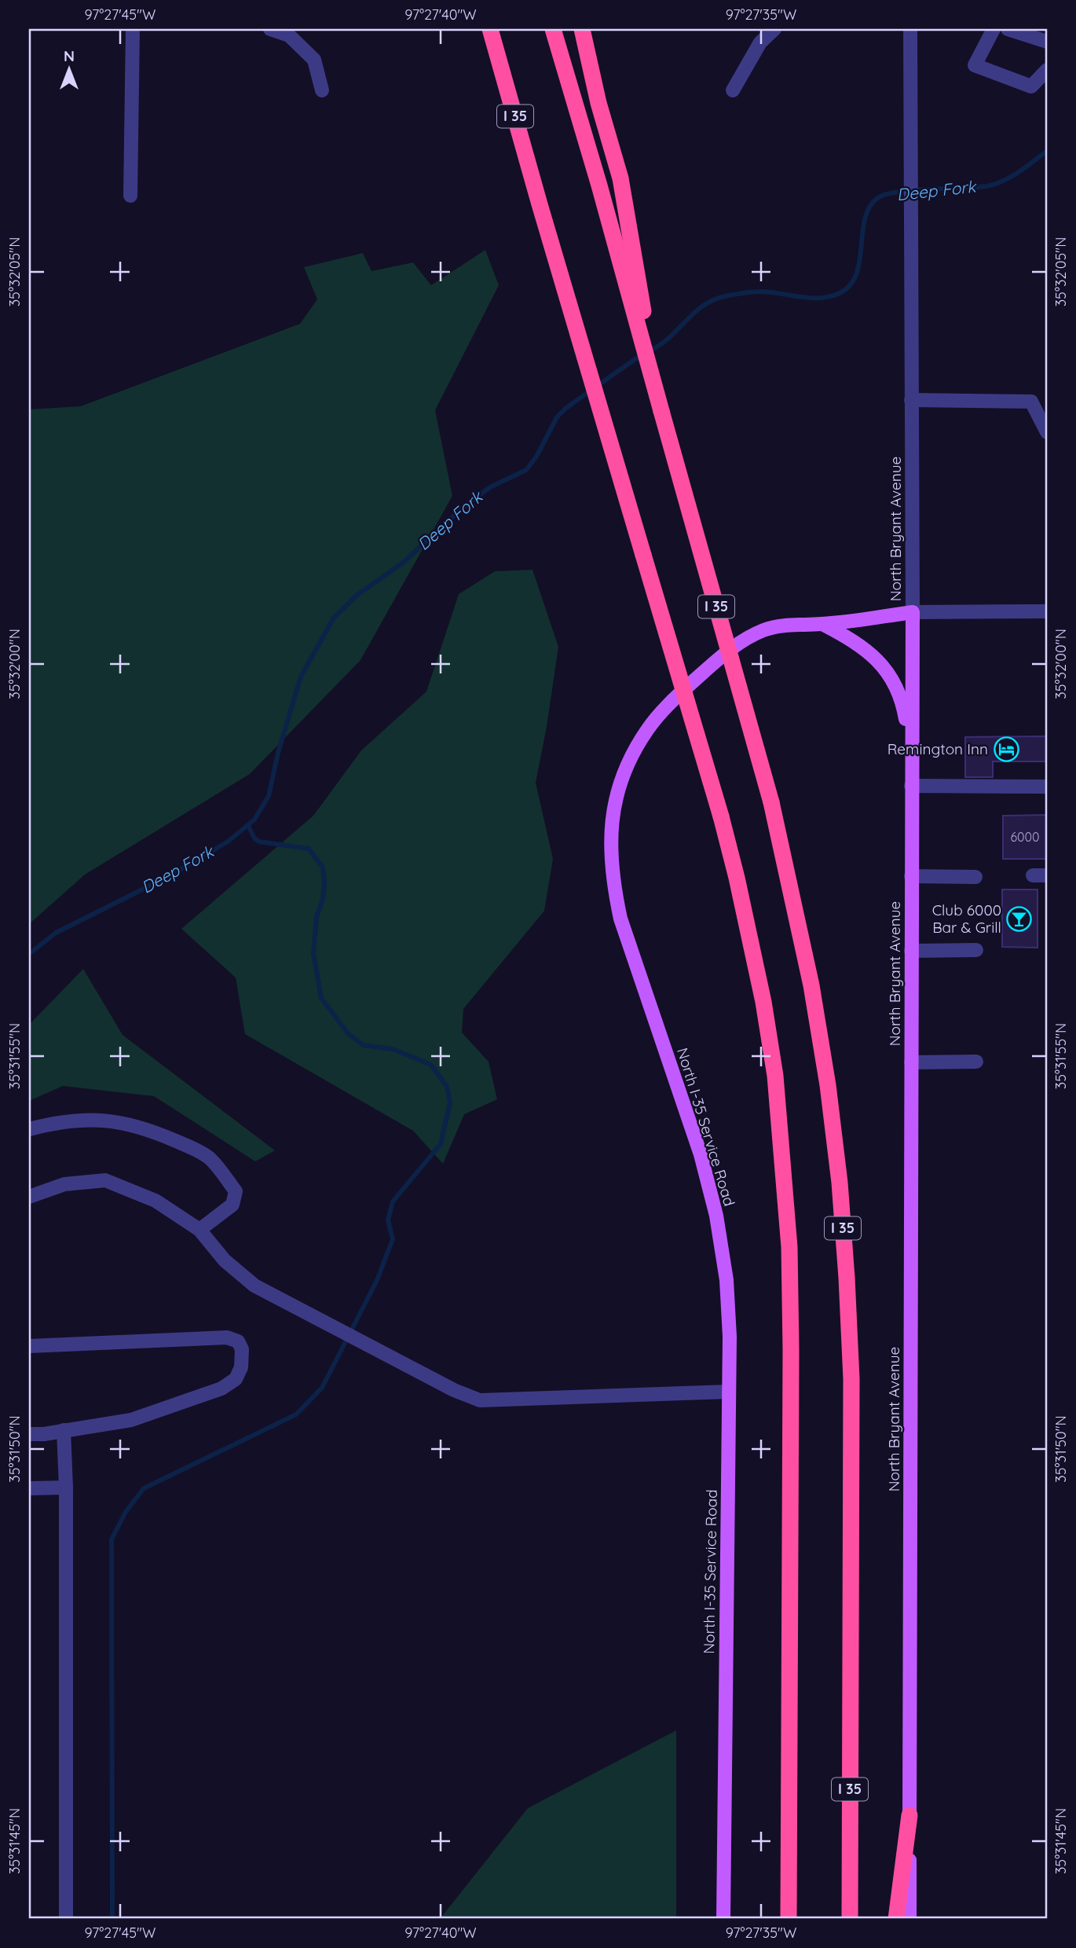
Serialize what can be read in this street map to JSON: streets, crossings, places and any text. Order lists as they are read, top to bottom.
{
  "streets": {
    "highway": ["I 35"],
    "main road": ["North Bryant Avenue", "North I-35 Service Road"]
  },
  "crossings": [
    ["North Bryant Avenue", "North I-35 Service Road"]
  ],
  "water": ["Deep Fork"],
  "places": {
    "hotel": ["Remington Inn"],
    "bar": ["Club 6000 Bar & Grill"]
  },
  "house_numbers": ["6000"],
  "north": "top",
  "coordinates": [
    "97°27'45\"W",
    "97°27'40\"W",
    "97°27'35\"W",
    "35°32'05\"N",
    "35°32'00\"N",
    "35°31'55\"N",
    "35°31'50\"N",
    "35°31'45\"N"
  ]
}
